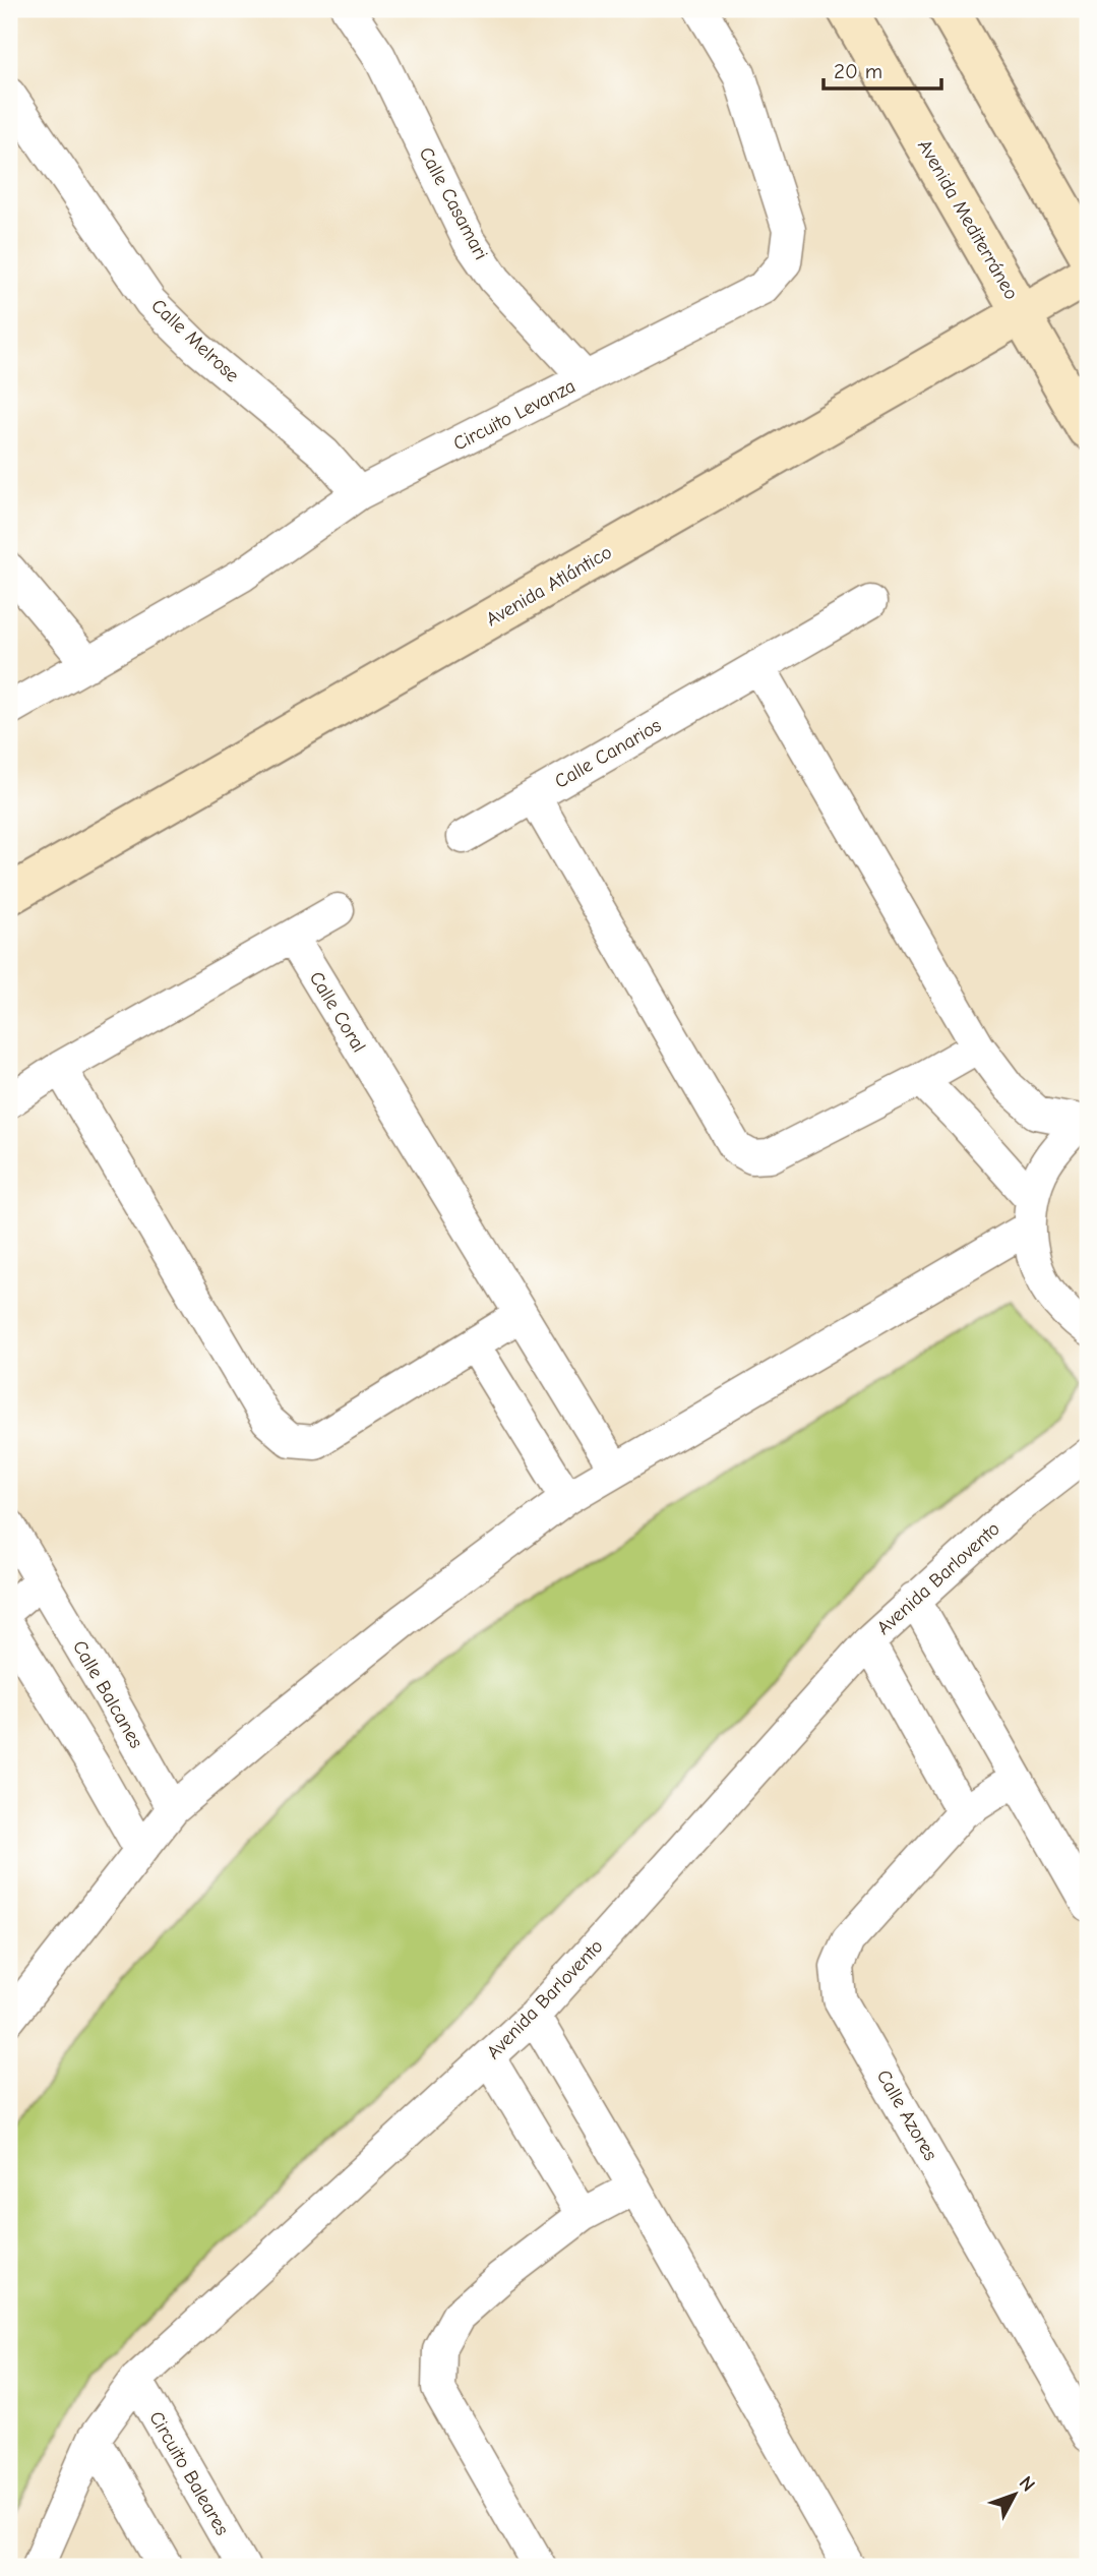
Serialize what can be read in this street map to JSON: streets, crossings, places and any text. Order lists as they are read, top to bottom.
{
  "streets": {
    "street": [
      "Calle Casamari",
      "Avenida Mediterráneo",
      "Calle Melrose",
      "Circuito Levanza",
      "Avenida Atlántico",
      "Calle Canarios",
      "Calle Coral",
      "Avenida Barlovento",
      "Calle Balcanes",
      "Calle Azores",
      "Circuito Baleares"
    ]
  },
  "crossings": [
    ["Calle Casamari", "Circuito Levanza"],
    ["Avenida Mediterráneo", "Avenida Atlántico"],
    ["Calle Melrose", "Circuito Levanza"],
    ["Avenida Barlovento", "Circuito Baleares"]
  ],
  "scale_bar": "20 m",
  "north": "top right"
}
